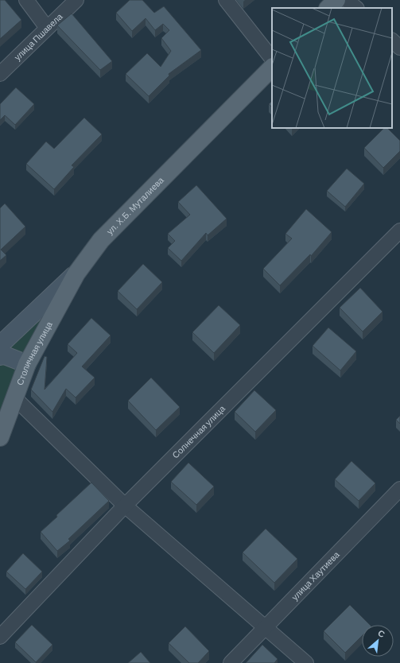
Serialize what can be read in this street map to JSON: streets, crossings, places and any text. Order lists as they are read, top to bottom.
{
  "streets": {
    "main road": ["ул. Х.Б. Муталиева", "Столичная улица"],
    "street": ["улица Пшавела", "Солнечная улица", "улица Хаутиева"]
  },
  "crossings": [
    ["ул. Х.Б. Муталиева", "Столичная улица"]
  ],
  "north": "top right"
}
